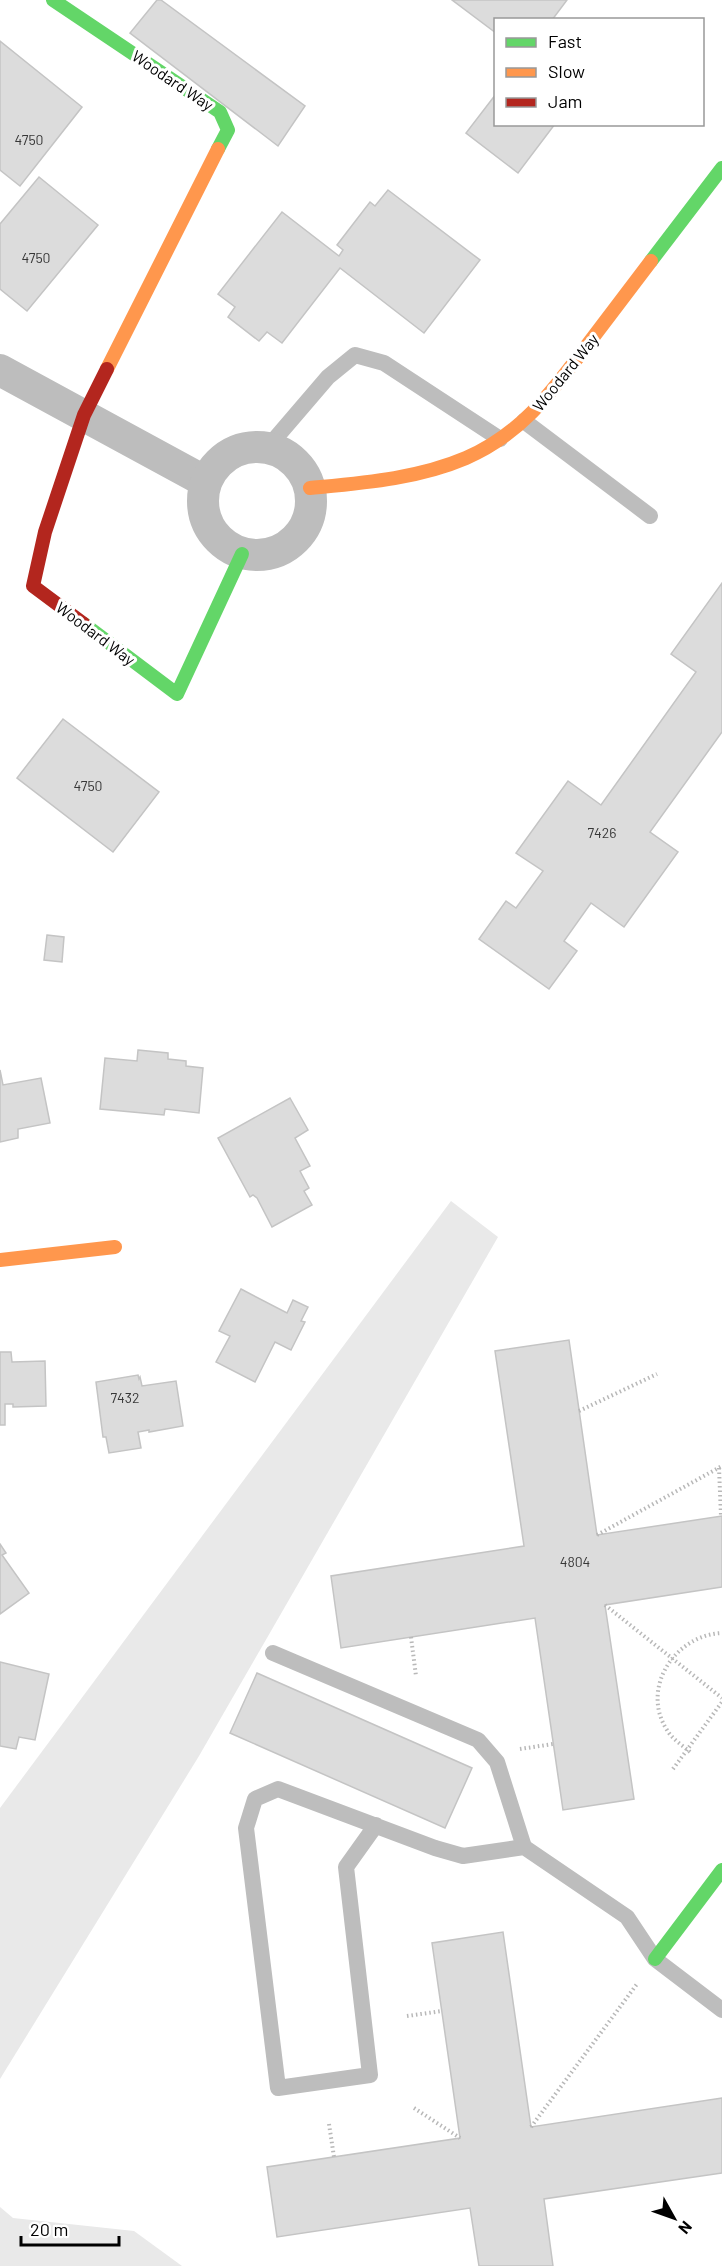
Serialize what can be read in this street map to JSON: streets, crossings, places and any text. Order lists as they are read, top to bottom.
{
  "streets": {
    "street": ["Woodard Way"]
  },
  "house_numbers": [
    "4750",
    "4750",
    "4750",
    "7426",
    "7432",
    "4804"
  ],
  "legend": ["Fast", "Slow", "Jam"],
  "scale_bar": "20 m",
  "north": "bottom right"
}
